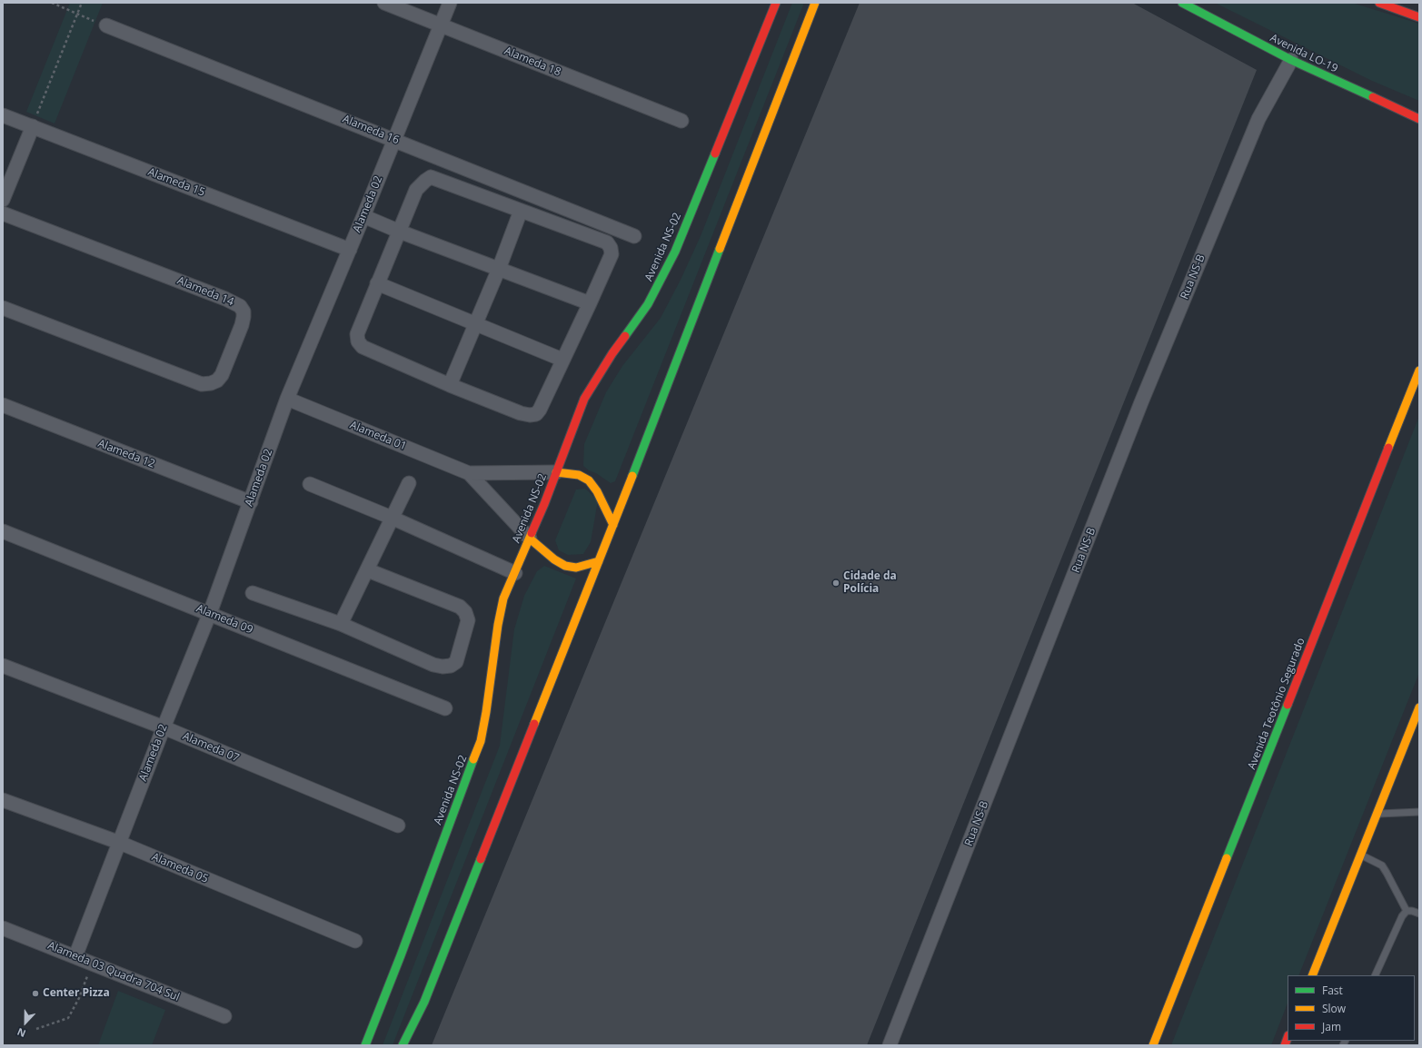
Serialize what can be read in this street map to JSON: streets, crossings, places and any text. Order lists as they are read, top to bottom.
{
  "streets": {
    "street": [
      "Avenida LO-19",
      "Alameda 18",
      "Alameda 16",
      "Alameda 15",
      "Alameda 02",
      "Avenida NS-02",
      "Rua NS-B",
      "Alameda 14",
      "Alameda 01",
      "Alameda 12",
      "Alameda 09",
      "Avenida Teotônio Segurado",
      "Alameda 07",
      "Alameda 05",
      "Alameda 03 Quadra 704 Sul"
    ]
  },
  "crossings": [
    ["Avenida LO-19", "Rua NS-B"],
    ["Alameda 18", "Alameda 02"],
    ["Alameda 16", "Alameda 02"],
    ["Alameda 15", "Alameda 02"],
    ["Alameda 02", "Alameda 01"],
    ["Alameda 02", "Alameda 12"],
    ["Alameda 02", "Alameda 09"],
    ["Alameda 02", "Alameda 07"],
    ["Alameda 02", "Alameda 05"],
    ["Alameda 02", "Alameda 03 Quadra 704 Sul"],
    ["Avenida NS-02", "Alameda 01"]
  ],
  "places": ["Cidade da Polícia", "Center Pizza"],
  "legend": ["Fast", "Slow", "Jam"],
  "north": "bottom"
}
